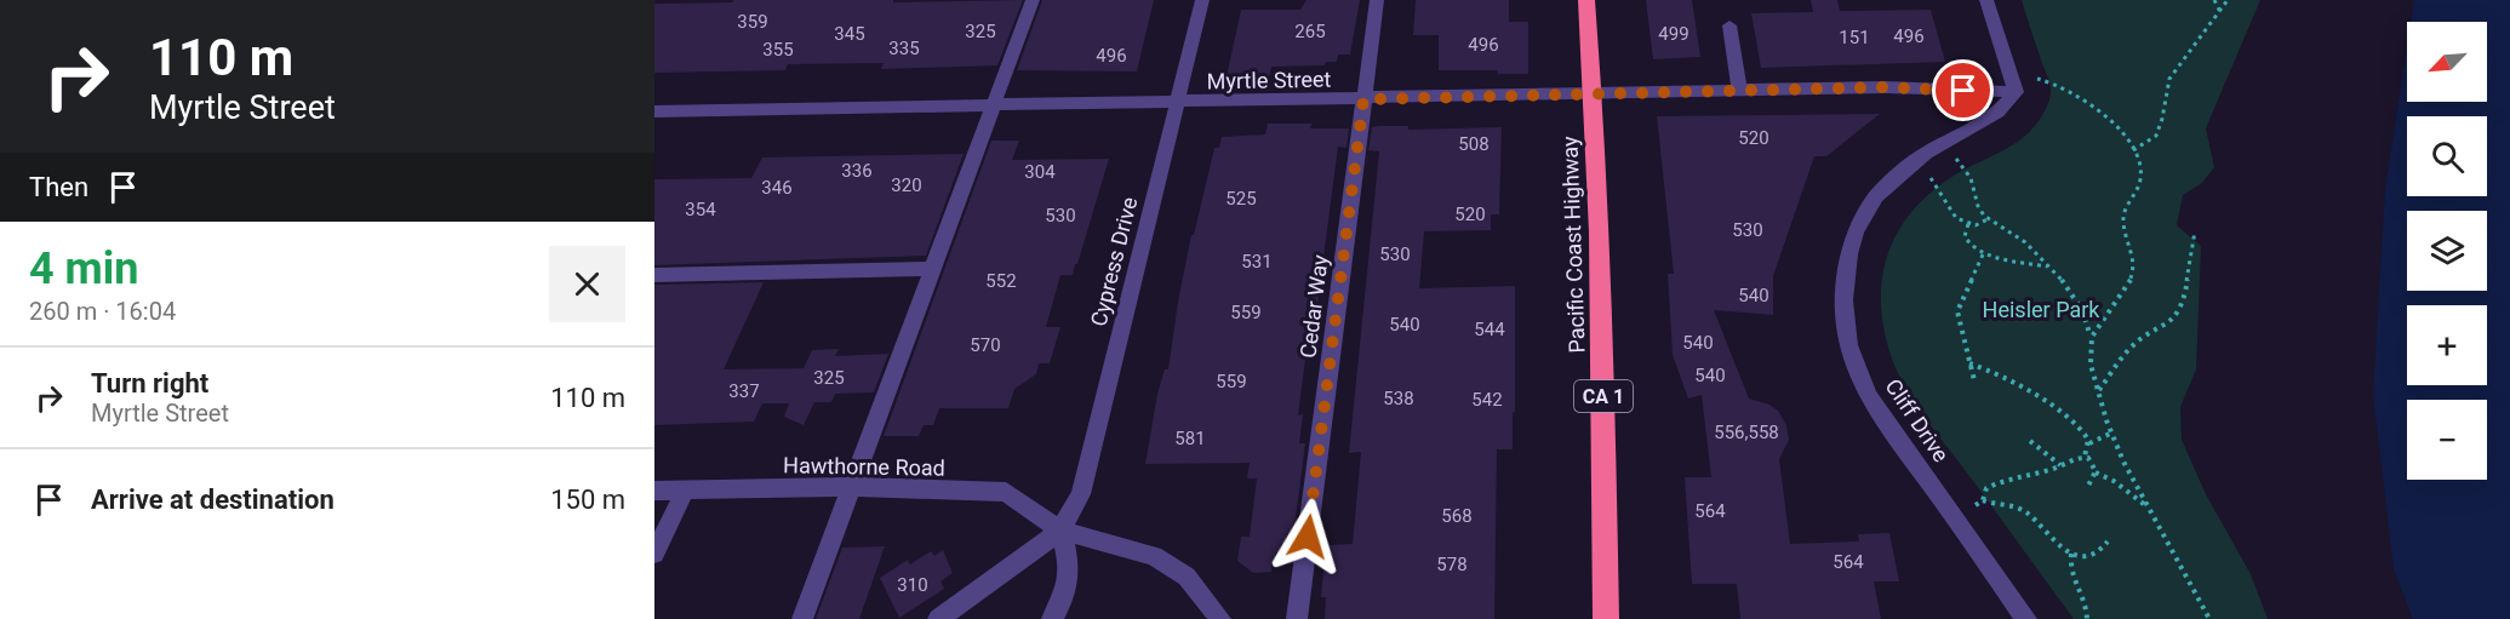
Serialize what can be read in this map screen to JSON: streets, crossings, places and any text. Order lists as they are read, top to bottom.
{
  "streets": {
    "highway": ["Pacific Coast Highway", "CA 1"],
    "street": [
      "Myrtle Street",
      "Cypress Drive",
      "Cedar Way",
      "Cliff Drive",
      "Hawthorne Road"
    ]
  },
  "crossings": [
    ["Myrtle Street", "Pacific Coast Highway"],
    ["Myrtle Street", "Cypress Drive"],
    ["Myrtle Street", "Cedar Way"],
    ["Myrtle Street", "Cliff Drive"],
    ["Cypress Drive", "Hawthorne Road"]
  ],
  "parks": ["Heisler Park"],
  "house_numbers": [
    "359",
    "325",
    "265",
    "345",
    "499",
    "496",
    "151",
    "496",
    "335",
    "355",
    "496",
    "520",
    "508",
    "336",
    "304",
    "320",
    "346",
    "525",
    "354",
    "520",
    "530",
    "530",
    "530",
    "531",
    "552",
    "540",
    "559",
    "540",
    "544",
    "540",
    "570",
    "540",
    "325",
    "559",
    "337",
    "538",
    "542",
    "556,558",
    "581",
    "564",
    "568",
    "564",
    "578",
    "310"
  ],
  "north": "bottom left",
  "page": {
    "turn": ["110 m", "Myrtle Street"],
    "map_buttons": ["+", "−"],
    "then": "Then",
    "heading": ["4 min", "260 m · 16:04"],
    "list": [
      {
        "name": "Turn right",
        "note": "Myrtle Street",
        "value": "110 m"
      },
      {
        "name": "Arrive at destination",
        "value": "150 m"
      }
    ]
  }
}
